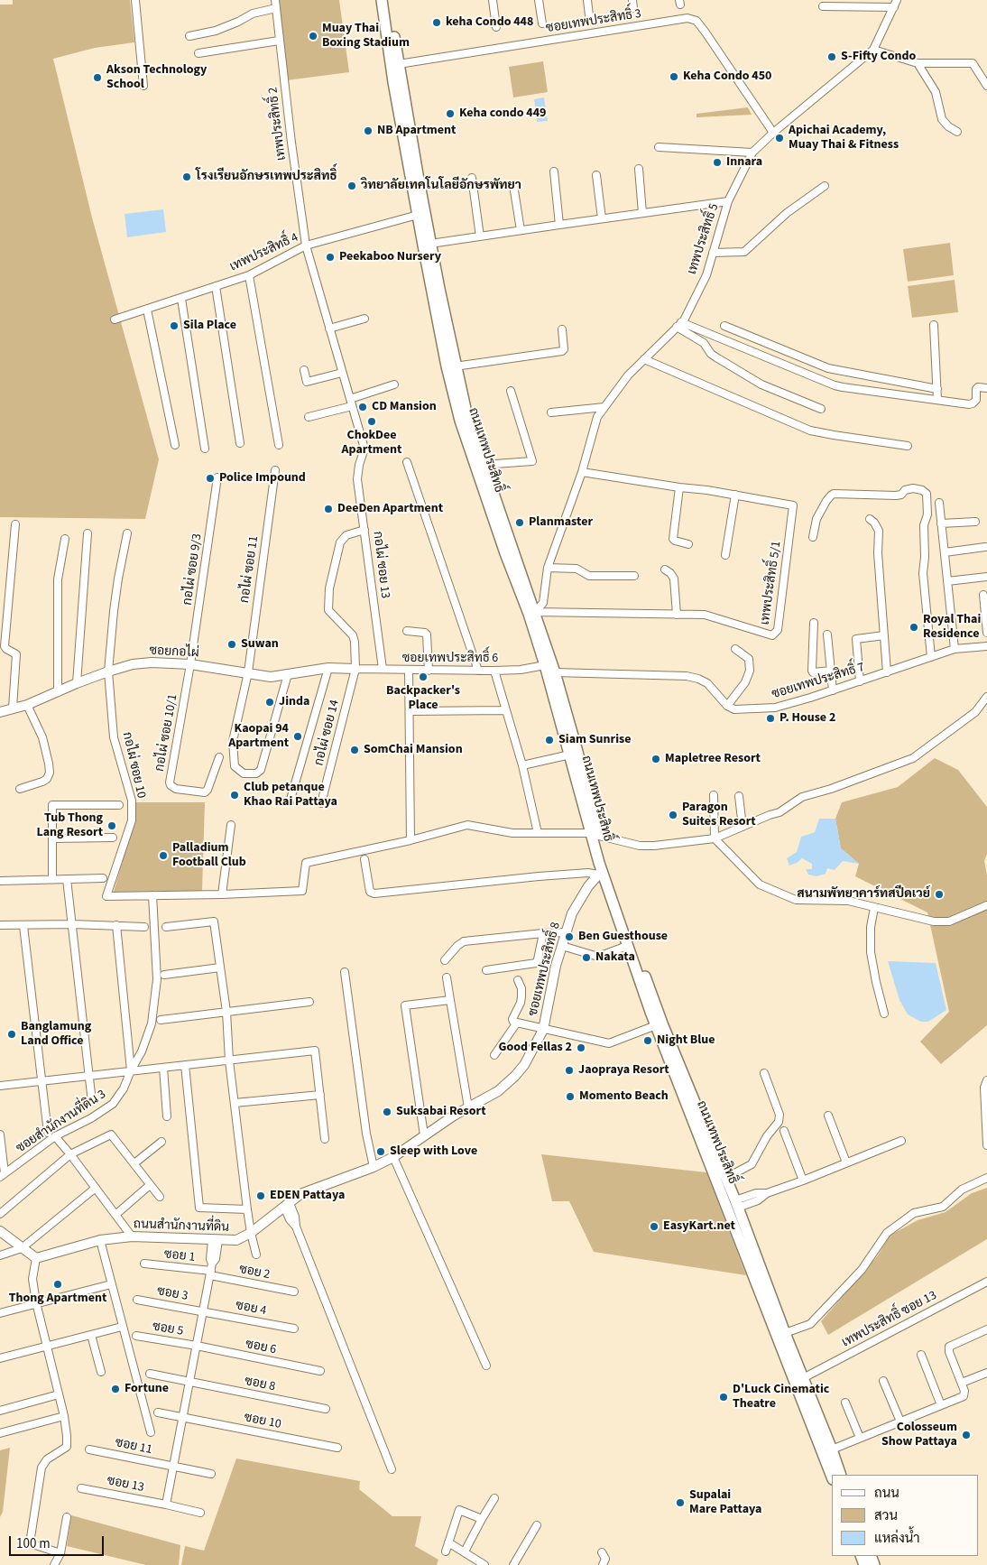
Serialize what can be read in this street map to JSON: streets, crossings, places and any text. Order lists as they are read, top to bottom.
{
  "streets": {
    "main road": ["ถนนเทพประสิทธิ์"],
    "street": [
      "ซอยเทพประสิทธิ์ 3",
      "เทพประสิทธิ์ 2",
      "เทพประสิทธิ์ 5",
      "เทพประสิทธิ์ 4",
      "กอไผ่ ซอย 13",
      "กอไผ่ ซอย 9/3",
      "กอไผ่ ซอย 11",
      "เทพประสิทธิ์ 5/1",
      "ซอยกอไผ่",
      "ซอยเทพประสิทธิ์ 6",
      "ซอยเทพประสิทธิ์ 7",
      "กอไผ่ ซอย 10/1",
      "กอไผ่ ซอย 14",
      "กอไผ่ ซอย 10",
      "ซอยเทพประสิทธิ์ 8",
      "ซอยสำนักงานที่ดิน 3",
      "ถนนสำนักงานที่ดิน",
      "ซอย 1",
      "ซอย 2",
      "ซอย 3",
      "ซอย 4",
      "เทพประสิทธิ์ ซอย 13",
      "ซอย 5",
      "ซอย 6",
      "ซอย 8",
      "ซอย 10",
      "ซอย 11",
      "ซอย 13"
    ]
  },
  "crossings": [
    ["ซอยเทพประสิทธิ์ 3", "เทพประสิทธิ์ 5"],
    ["ซอยเทพประสิทธิ์ 3", "ถนนเทพประสิทธิ์"],
    ["เทพประสิทธิ์ 2", "เทพประสิทธิ์ 4"],
    ["เทพประสิทธิ์ 2", "กอไผ่ ซอย 13"],
    ["เทพประสิทธิ์ 5", "ถนนเทพประสิทธิ์"],
    ["เทพประสิทธิ์ 5", "เทพประสิทธิ์ 5/1"],
    ["เทพประสิทธิ์ 4", "ถนนเทพประสิทธิ์"],
    ["ถนนเทพประสิทธิ์", "เทพประสิทธิ์ 5/1"],
    ["ถนนเทพประสิทธิ์", "ซอยเทพประสิทธิ์ 6"],
    ["ถนนเทพประสิทธิ์", "ซอยเทพประสิทธิ์ 8"],
    ["ถนนเทพประสิทธิ์", "เทพประสิทธิ์ ซอย 13"],
    ["กอไผ่ ซอย 13", "ซอยเทพประสิทธิ์ 6"],
    ["กอไผ่ ซอย 13", "กอไผ่ ซอย 14"],
    ["กอไผ่ ซอย 9/3", "ซอยกอไผ่"],
    ["กอไผ่ ซอย 9/3", "กอไผ่ ซอย 10/1"],
    ["กอไผ่ ซอย 11", "ซอยกอไผ่"],
    ["ซอยกอไผ่", "ซอยเทพประสิทธิ์ 6"],
    ["ซอยกอไผ่", "กอไผ่ ซอย 10/1"],
    ["ซอยกอไผ่", "กอไผ่ ซอย 14"],
    ["ซอยกอไผ่", "กอไผ่ ซอย 10"],
    ["ซอยเทพประสิทธิ์ 6", "กอไผ่ ซอย 14"],
    ["กอไผ่ ซอย 10", "ซอยสำนักงานที่ดิน 3"],
    ["ซอยเทพประสิทธิ์ 8", "ถนนสำนักงานที่ดิน"],
    ["ซอย 1", "ซอย 2"],
    ["ซอย 3", "ซอย 4"],
    ["ซอย 5", "ซอย 6"]
  ],
  "places": [
    "keha Condo 448",
    "Muay Thai Boxing Stadium",
    "S-Fifty Condo",
    "Keha Condo 450",
    "Akson Technology School",
    "Keha condo 449",
    "NB Apartment",
    "Apichai Academy, Muay Thai & Fitness",
    "Innara",
    "โรงเรียนอักษรเทพประสิทธิ์",
    "วิทยาลัยเทคโนโลยีอักษรพัทยา",
    "Peekaboo Nursery",
    "Sila Place",
    "CD Mansion",
    "ChokDee Apartment",
    "Police Impound",
    "DeeDen Apartment",
    "Planmaster",
    "Royal Thai Residence",
    "Suwan",
    "Backpacker's Place",
    "Jinda",
    "P. House 2",
    "Kaopai 94 Apartment",
    "Siam Sunrise",
    "SomChai Mansion",
    "Mapletree Resort",
    "Club petanque Khao Rai Pattaya",
    "Paragon Suites Resort",
    "Tub Thong Lang Resort",
    "Palladium Football Club",
    "สนามพัทยาคาร์ทสปีดเวย์",
    "Ben Guesthouse",
    "Nakata",
    "Banglamung Land Office",
    "Night Blue",
    "Good Fellas 2",
    "Jaopraya Resort",
    "Momento Beach",
    "Suksabai Resort",
    "Sleep with Love",
    "EDEN Pattaya",
    "EasyKart.net",
    "Thong Apartment",
    "Fortune",
    "D'Luck Cinematic Theatre",
    "Colosseum Show Pattaya",
    "Supalai Mare Pattaya"
  ],
  "legend": ["ถนน", "สวน", "แหล่งน้ำ"],
  "scale_bar": "100 m"
}
